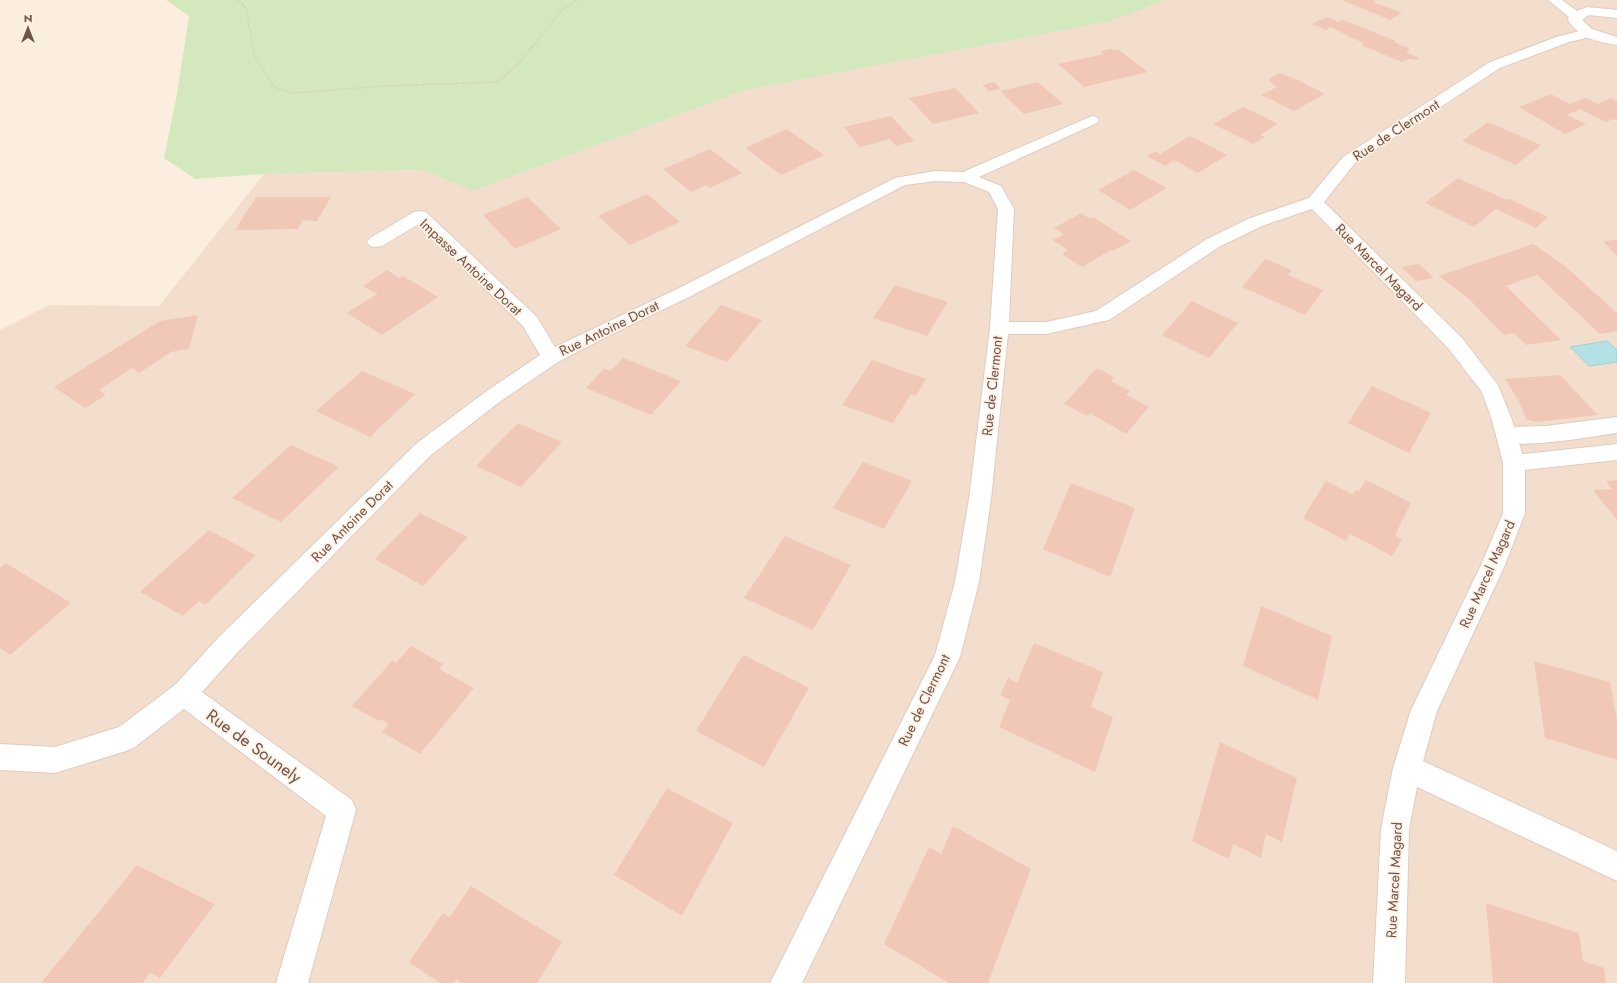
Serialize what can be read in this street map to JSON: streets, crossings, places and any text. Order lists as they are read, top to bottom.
{
  "streets": {
    "street": [
      "Rue de Clermont",
      "Impasse Antoine Dorat",
      "Rue Marcel Magard",
      "Rue Antoine Dorat",
      "Rue de Sounely"
    ]
  },
  "crossings": [
    ["Rue de Clermont", "Rue Marcel Magard"],
    ["Rue de Clermont", "Rue Antoine Dorat"],
    ["Impasse Antoine Dorat", "Rue Antoine Dorat"],
    ["Rue Antoine Dorat", "Rue de Sounely"]
  ],
  "north": "top"
}
